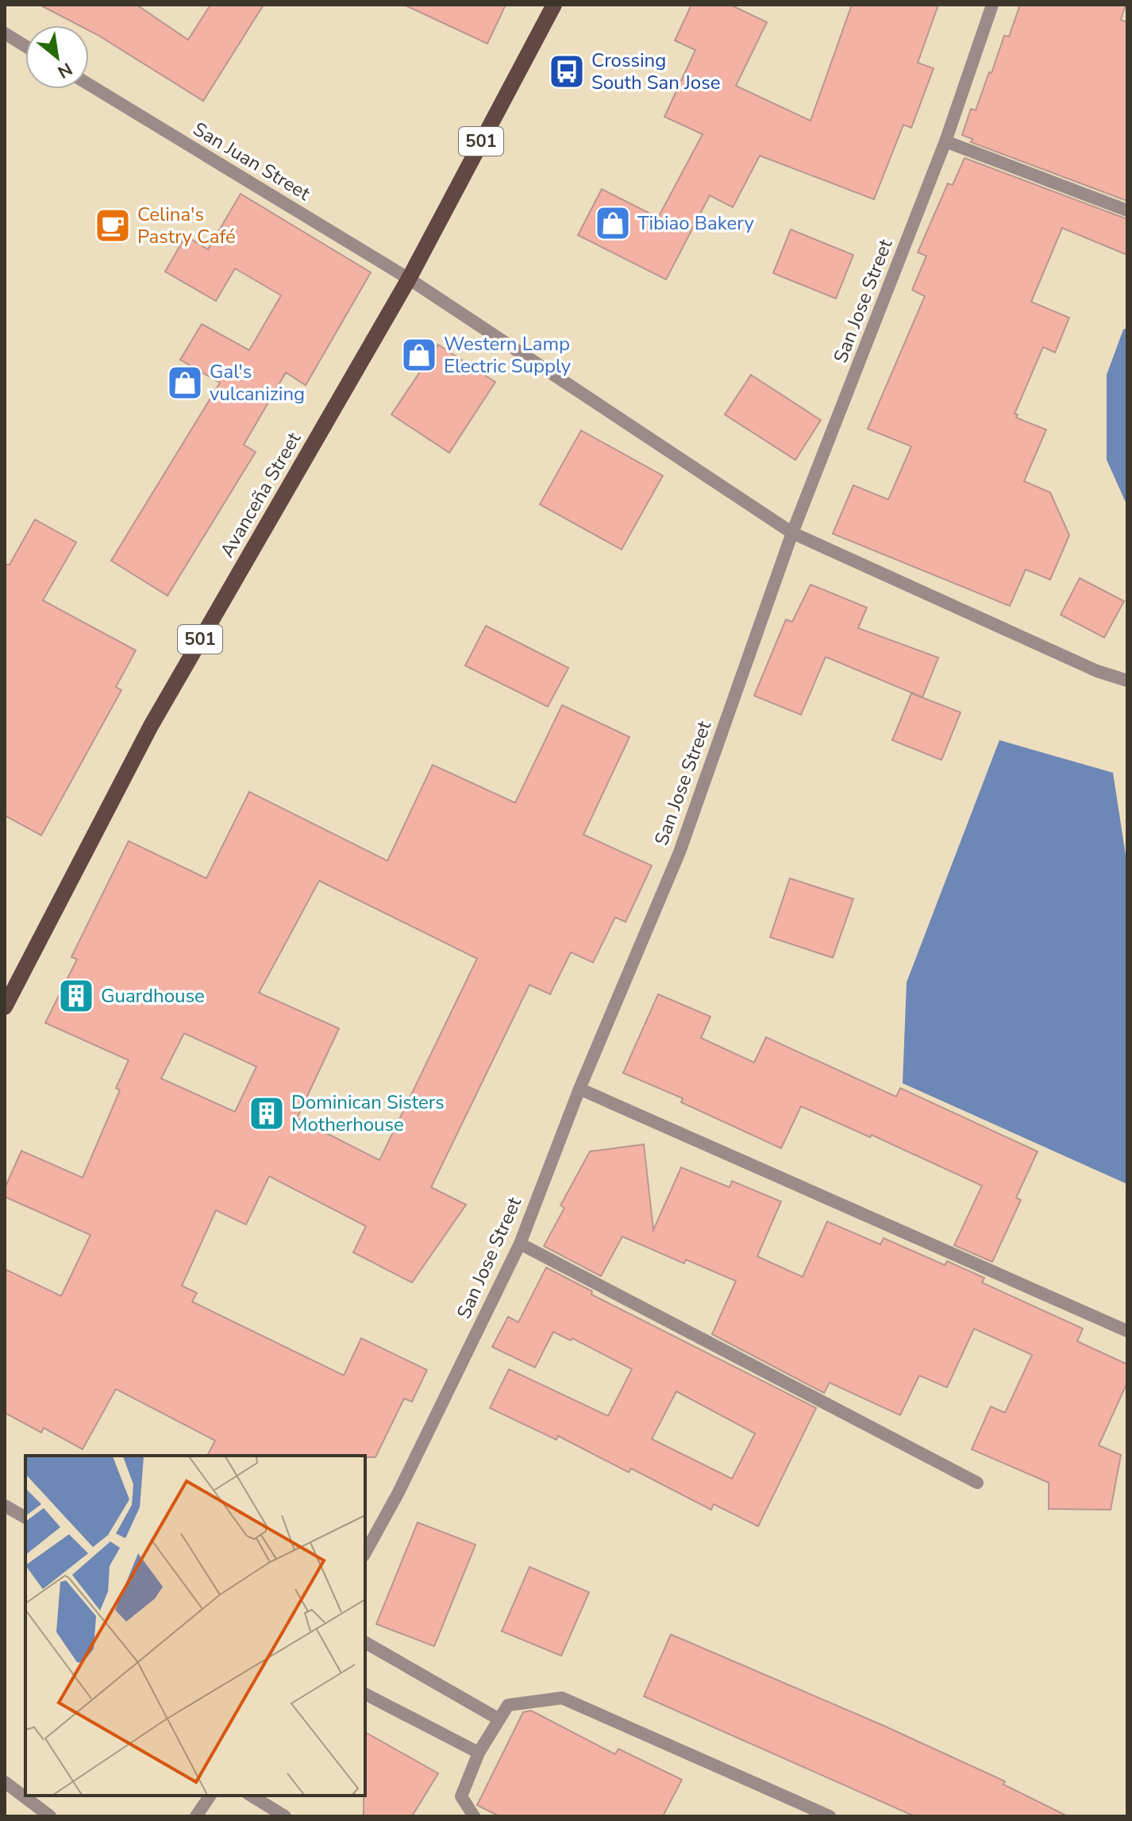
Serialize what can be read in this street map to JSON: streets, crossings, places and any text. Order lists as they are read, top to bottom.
{
  "streets": {
    "main road": ["501", "Avanceña Street"],
    "street": ["San Juan Street", "San Jose Street"]
  },
  "crossings": [
    ["San Juan Street", "San Jose Street"],
    ["San Juan Street", "Avanceña Street"]
  ],
  "places": {
    "bus stop": ["Crossing South San Jose"],
    "shop": ["Tibiao Bakery", "Western Lamp Electric Supply", "Gal's vulcanizing"],
    "cafe": ["Celina's Pastry Café"],
    "building": ["Guardhouse", "Dominican Sisters Motherhouse"]
  },
  "north": "bottom right"
}
